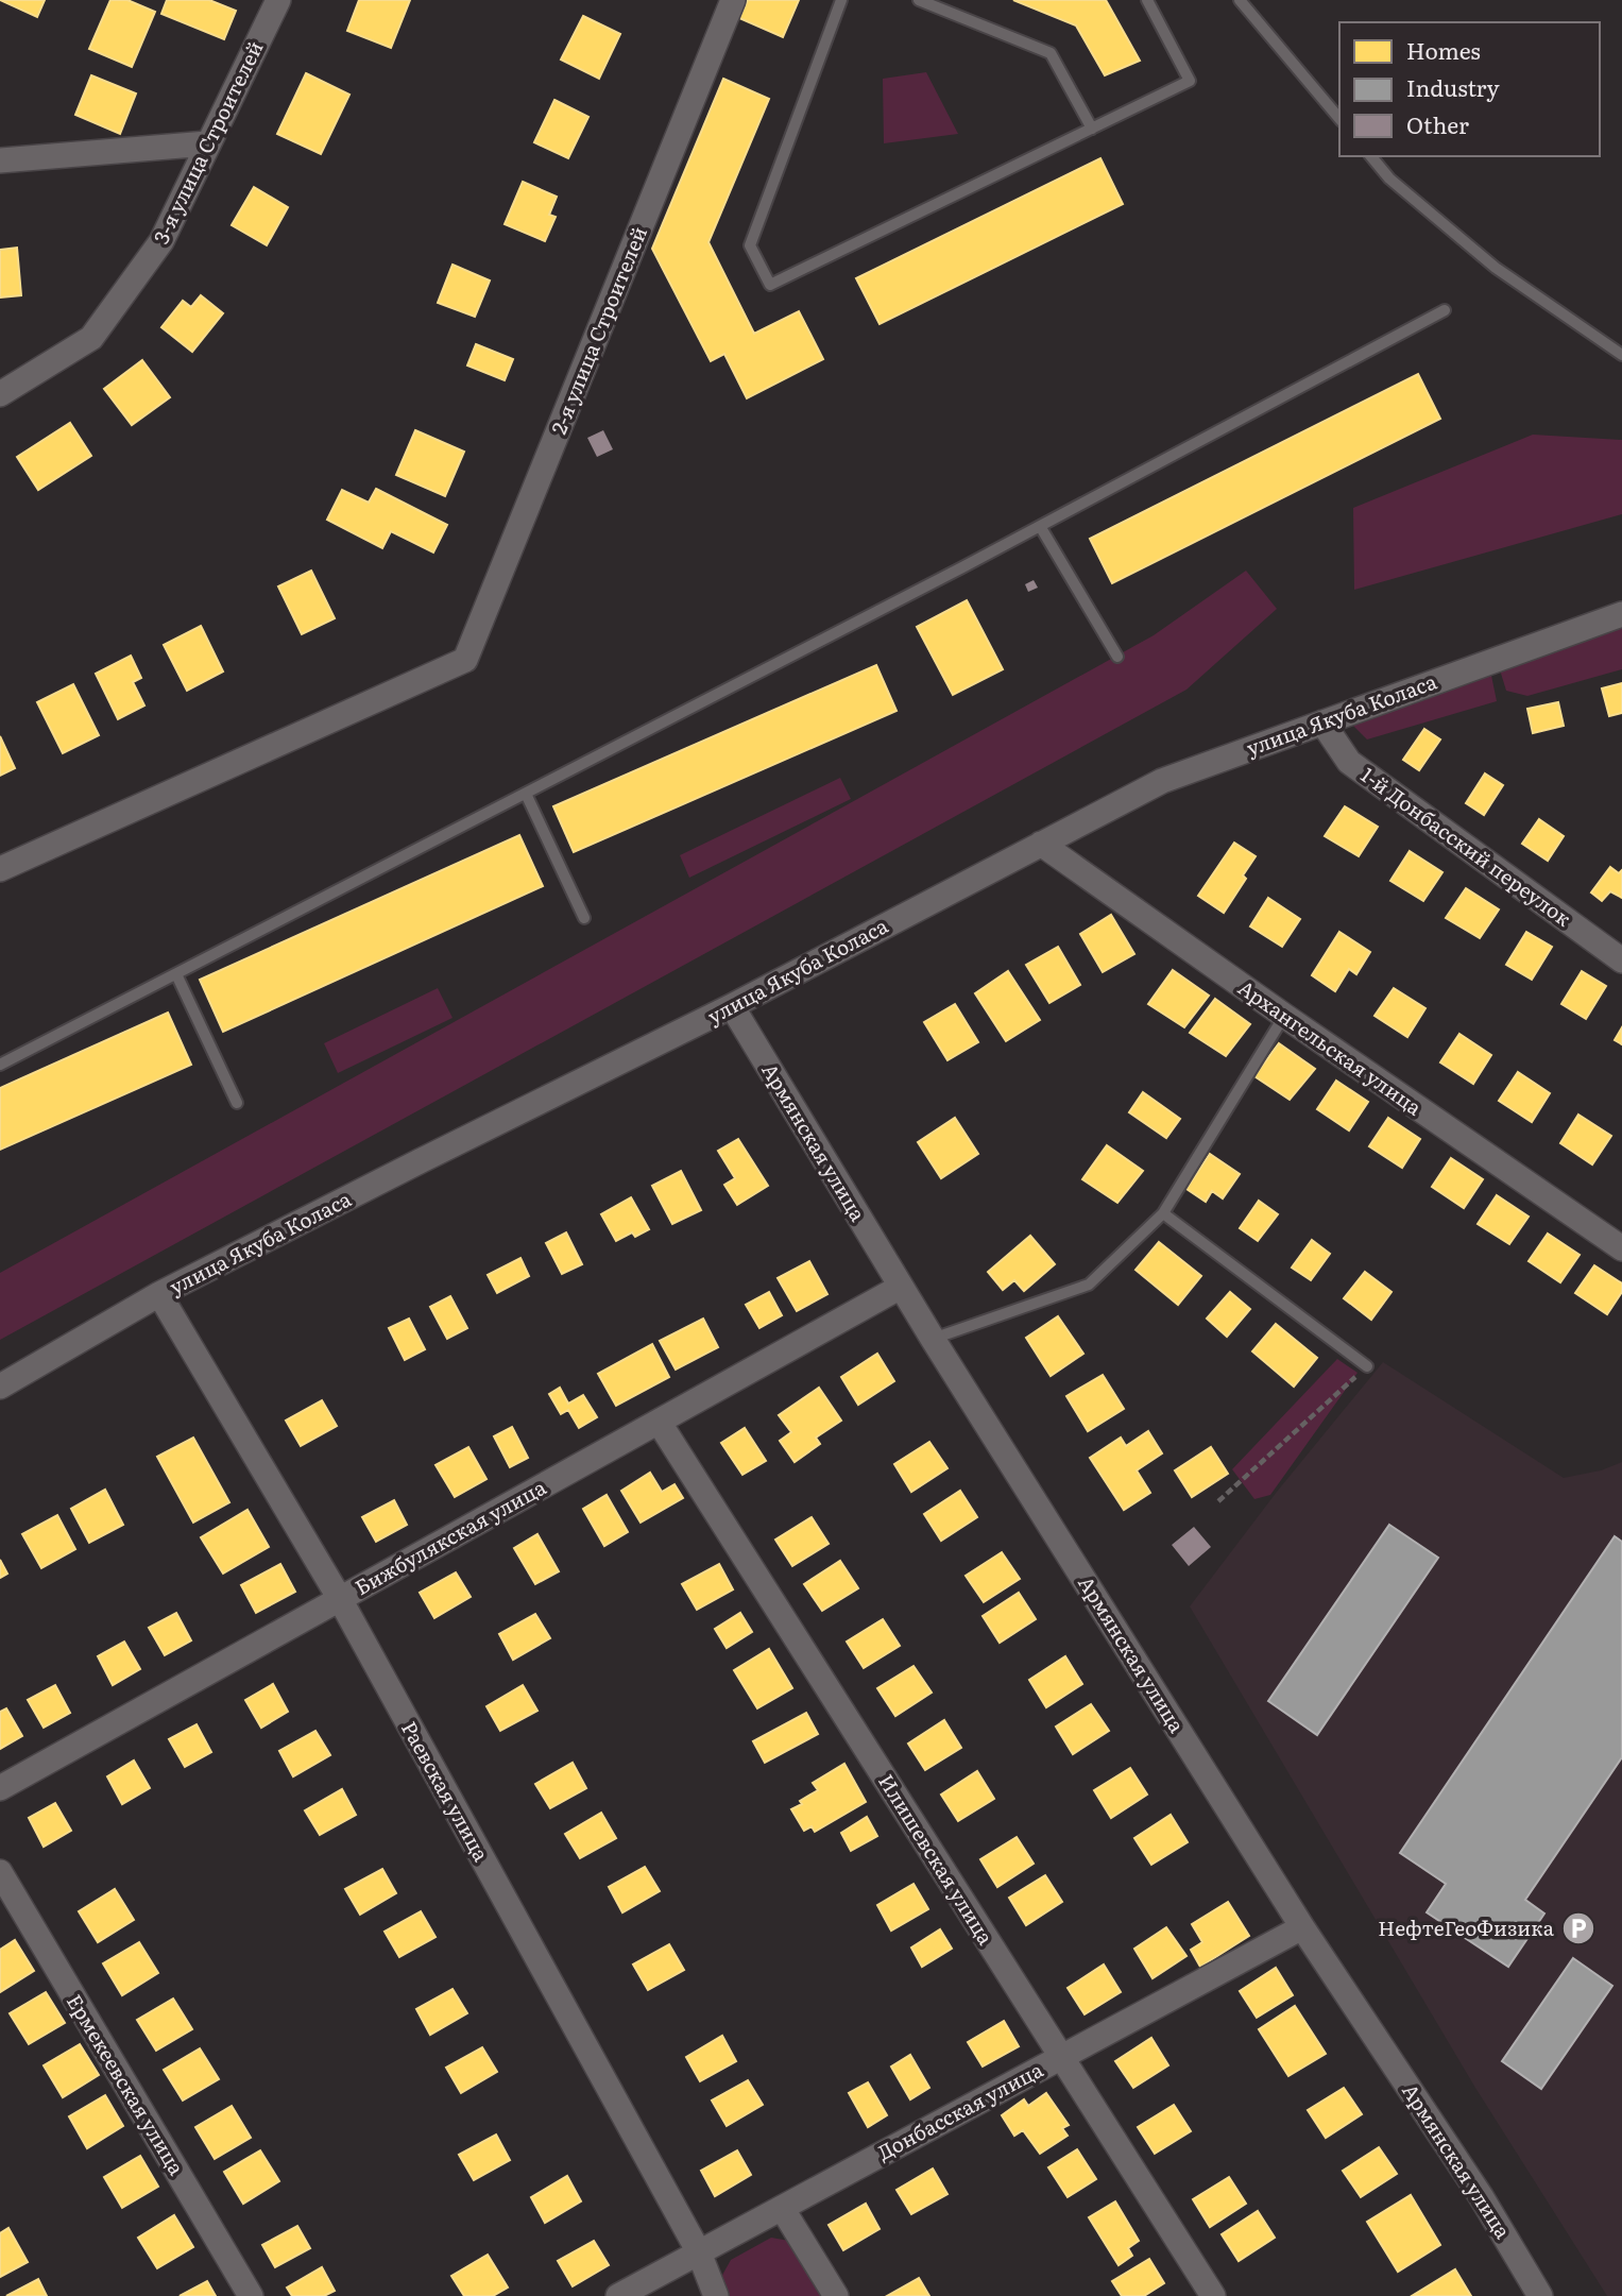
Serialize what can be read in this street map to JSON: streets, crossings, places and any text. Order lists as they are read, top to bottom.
{
  "streets": {
    "street": [
      "3-я улица Строителей",
      "2-я улица Строителей",
      "улица Якуба Коласа",
      "1-й Донбасский переулок",
      "Архангельская улица",
      "Армянская улица",
      "Бижбулякская улица",
      "Раевская улица",
      "Илишевская улица",
      "Ермекеевская улица",
      "Донбасская улица"
    ]
  },
  "crossings": [
    ["улица Якуба Коласа", "1-й Донбасский переулок"],
    ["улица Якуба Коласа", "Архангельская улица"],
    ["улица Якуба Коласа", "Армянская улица"],
    ["улица Якуба Коласа", "Раевская улица"],
    ["Армянская улица", "Бижбулякская улица"],
    ["Армянская улица", "Донбасская улица"],
    ["Бижбулякская улица", "Раевская улица"],
    ["Бижбулякская улица", "Илишевская улица"],
    ["Раевская улица", "Донбасская улица"],
    ["Илишевская улица", "Донбасская улица"]
  ],
  "places": {
    "parking": ["НефтеГеоФизика"]
  },
  "legend": ["Homes", "Industry", "Other"]
}
